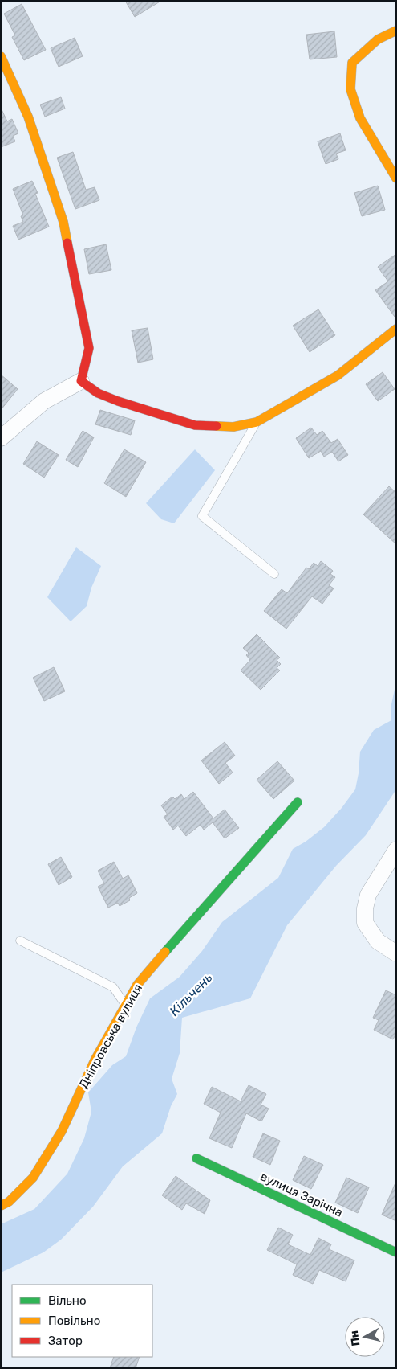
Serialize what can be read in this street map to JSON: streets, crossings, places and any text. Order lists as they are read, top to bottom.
{
  "streets": {
    "street": ["Дніпровська вулиця", "вулиця Зарічна"]
  },
  "water": ["Кільчень"],
  "legend": ["Вільно", "Повільно", "Затор"],
  "north": "left"
}
